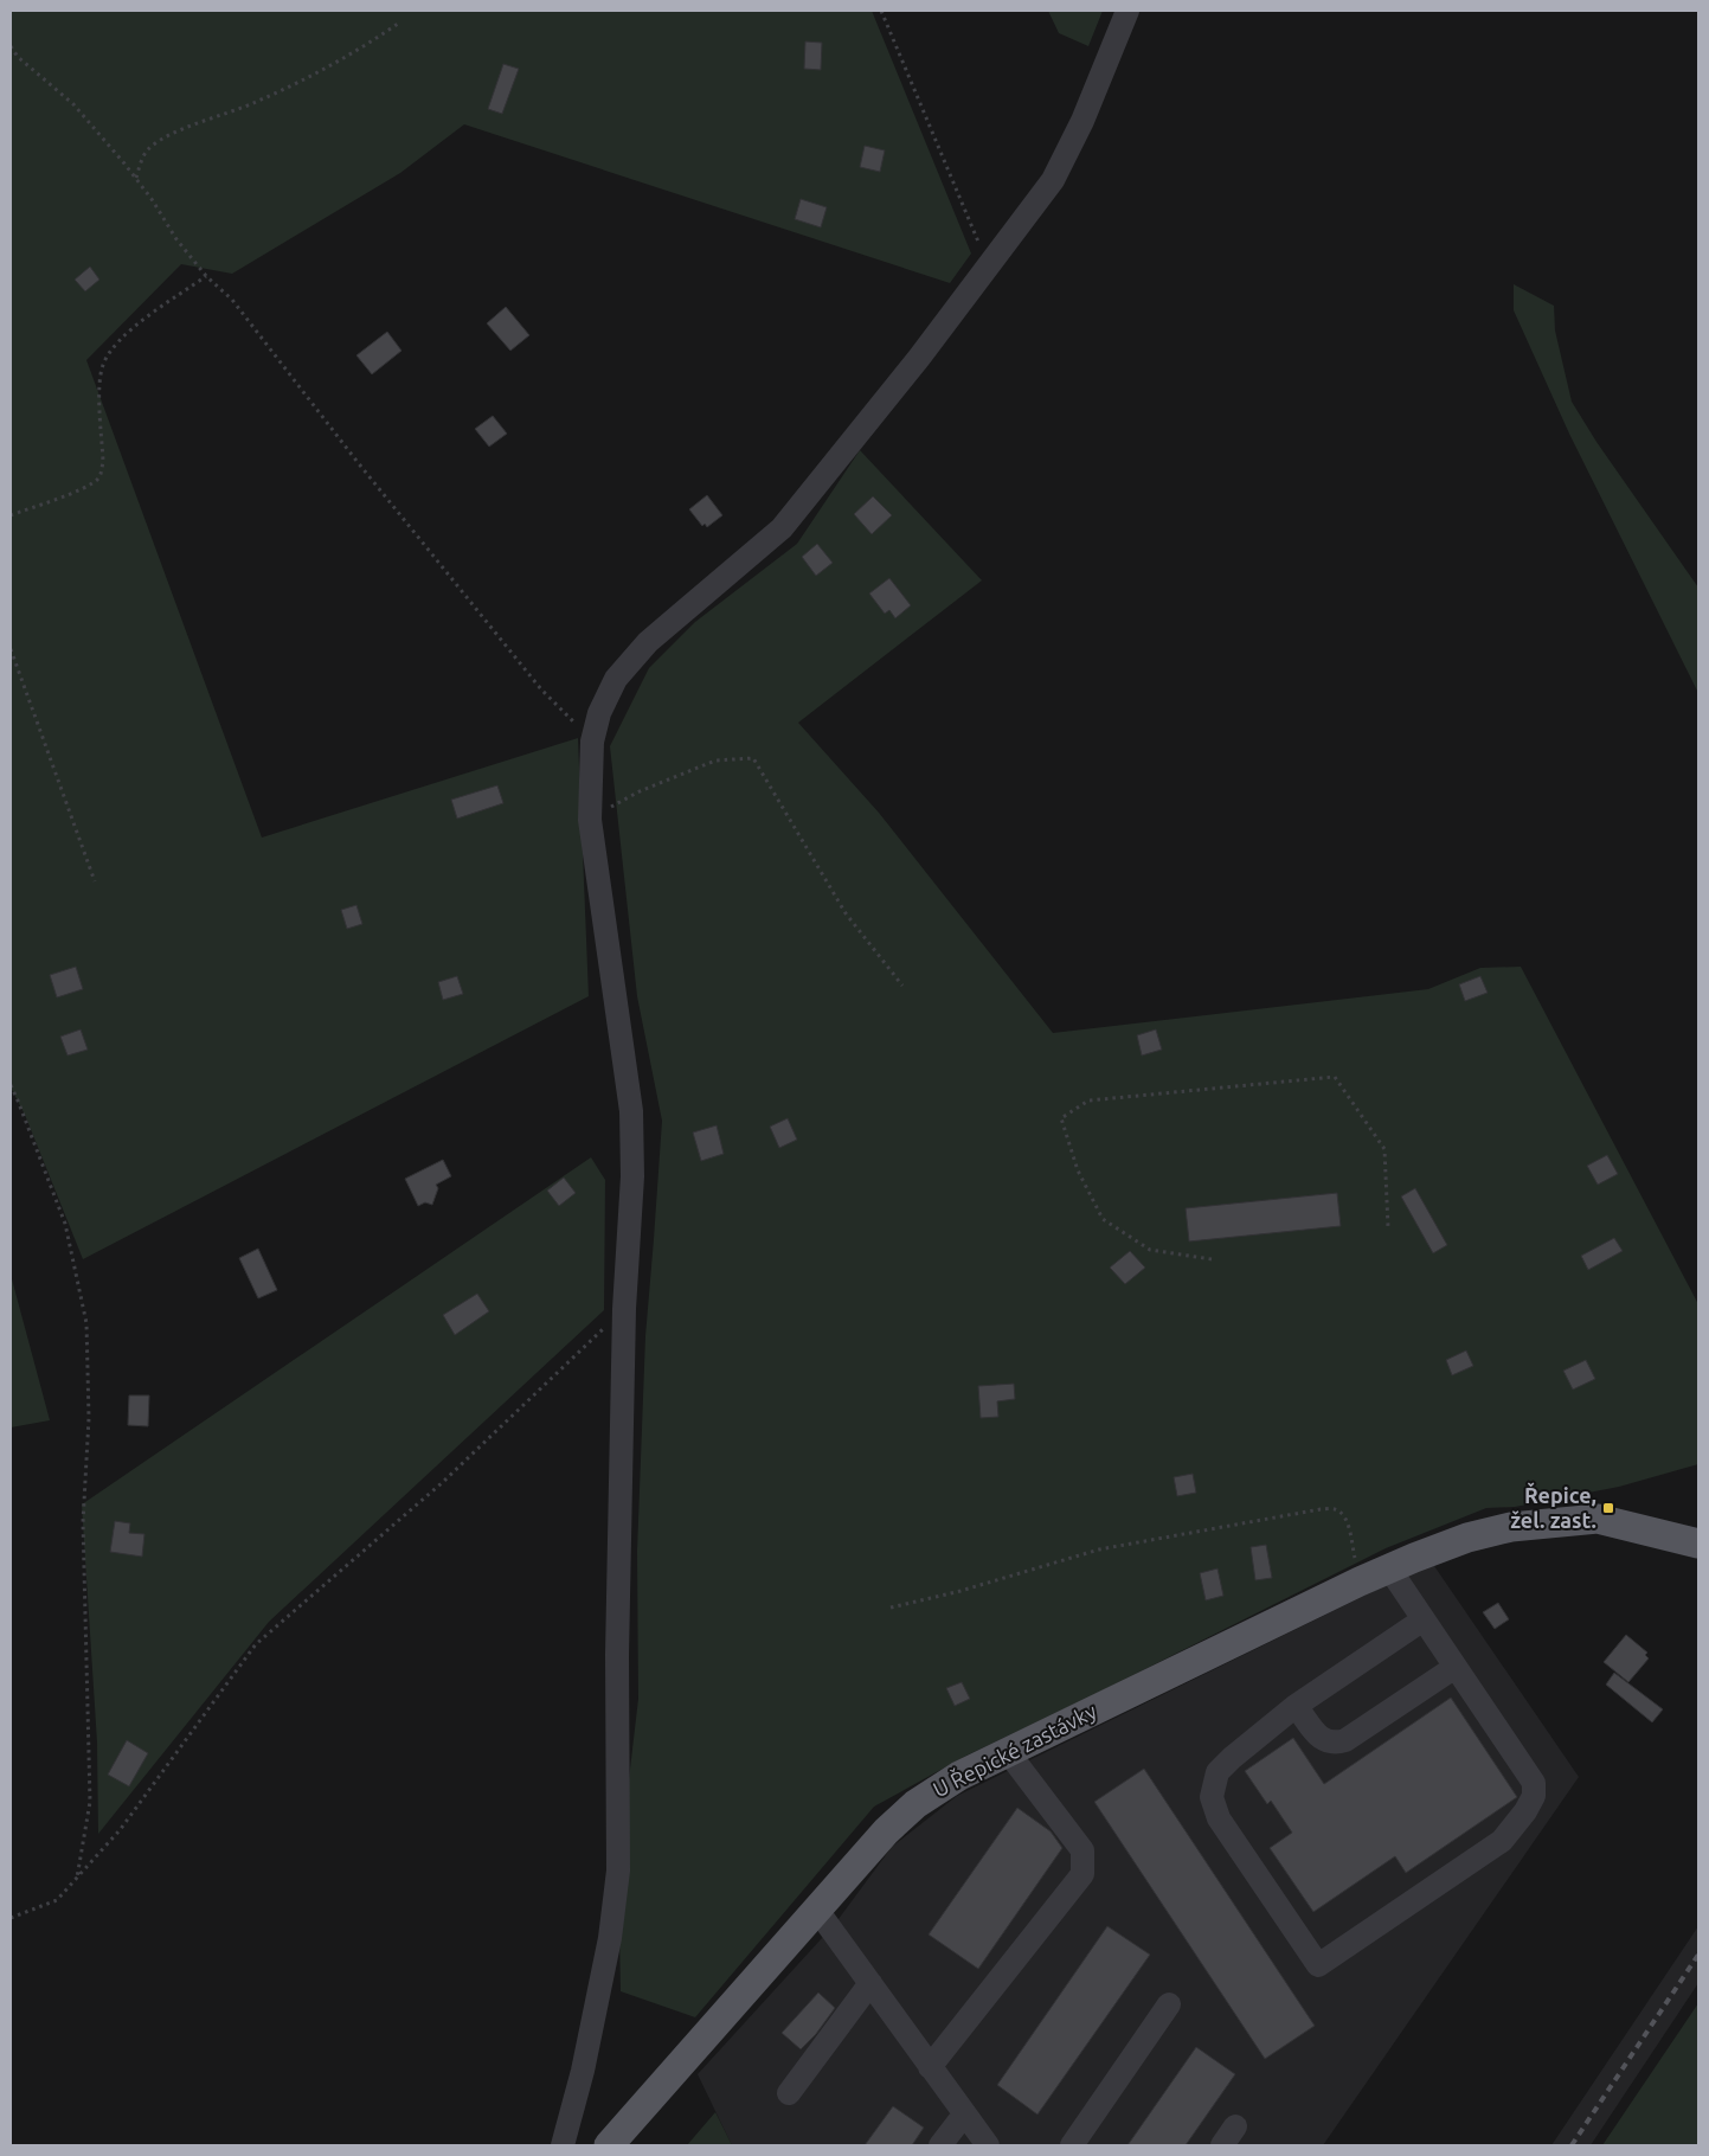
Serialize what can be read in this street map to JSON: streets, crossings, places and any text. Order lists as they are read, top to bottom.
{
  "streets": {
    "main road": ["U Řepické zastávky"]
  },
  "places": {
    "transit": ["Řepice, žel. zast."]
  }
}
